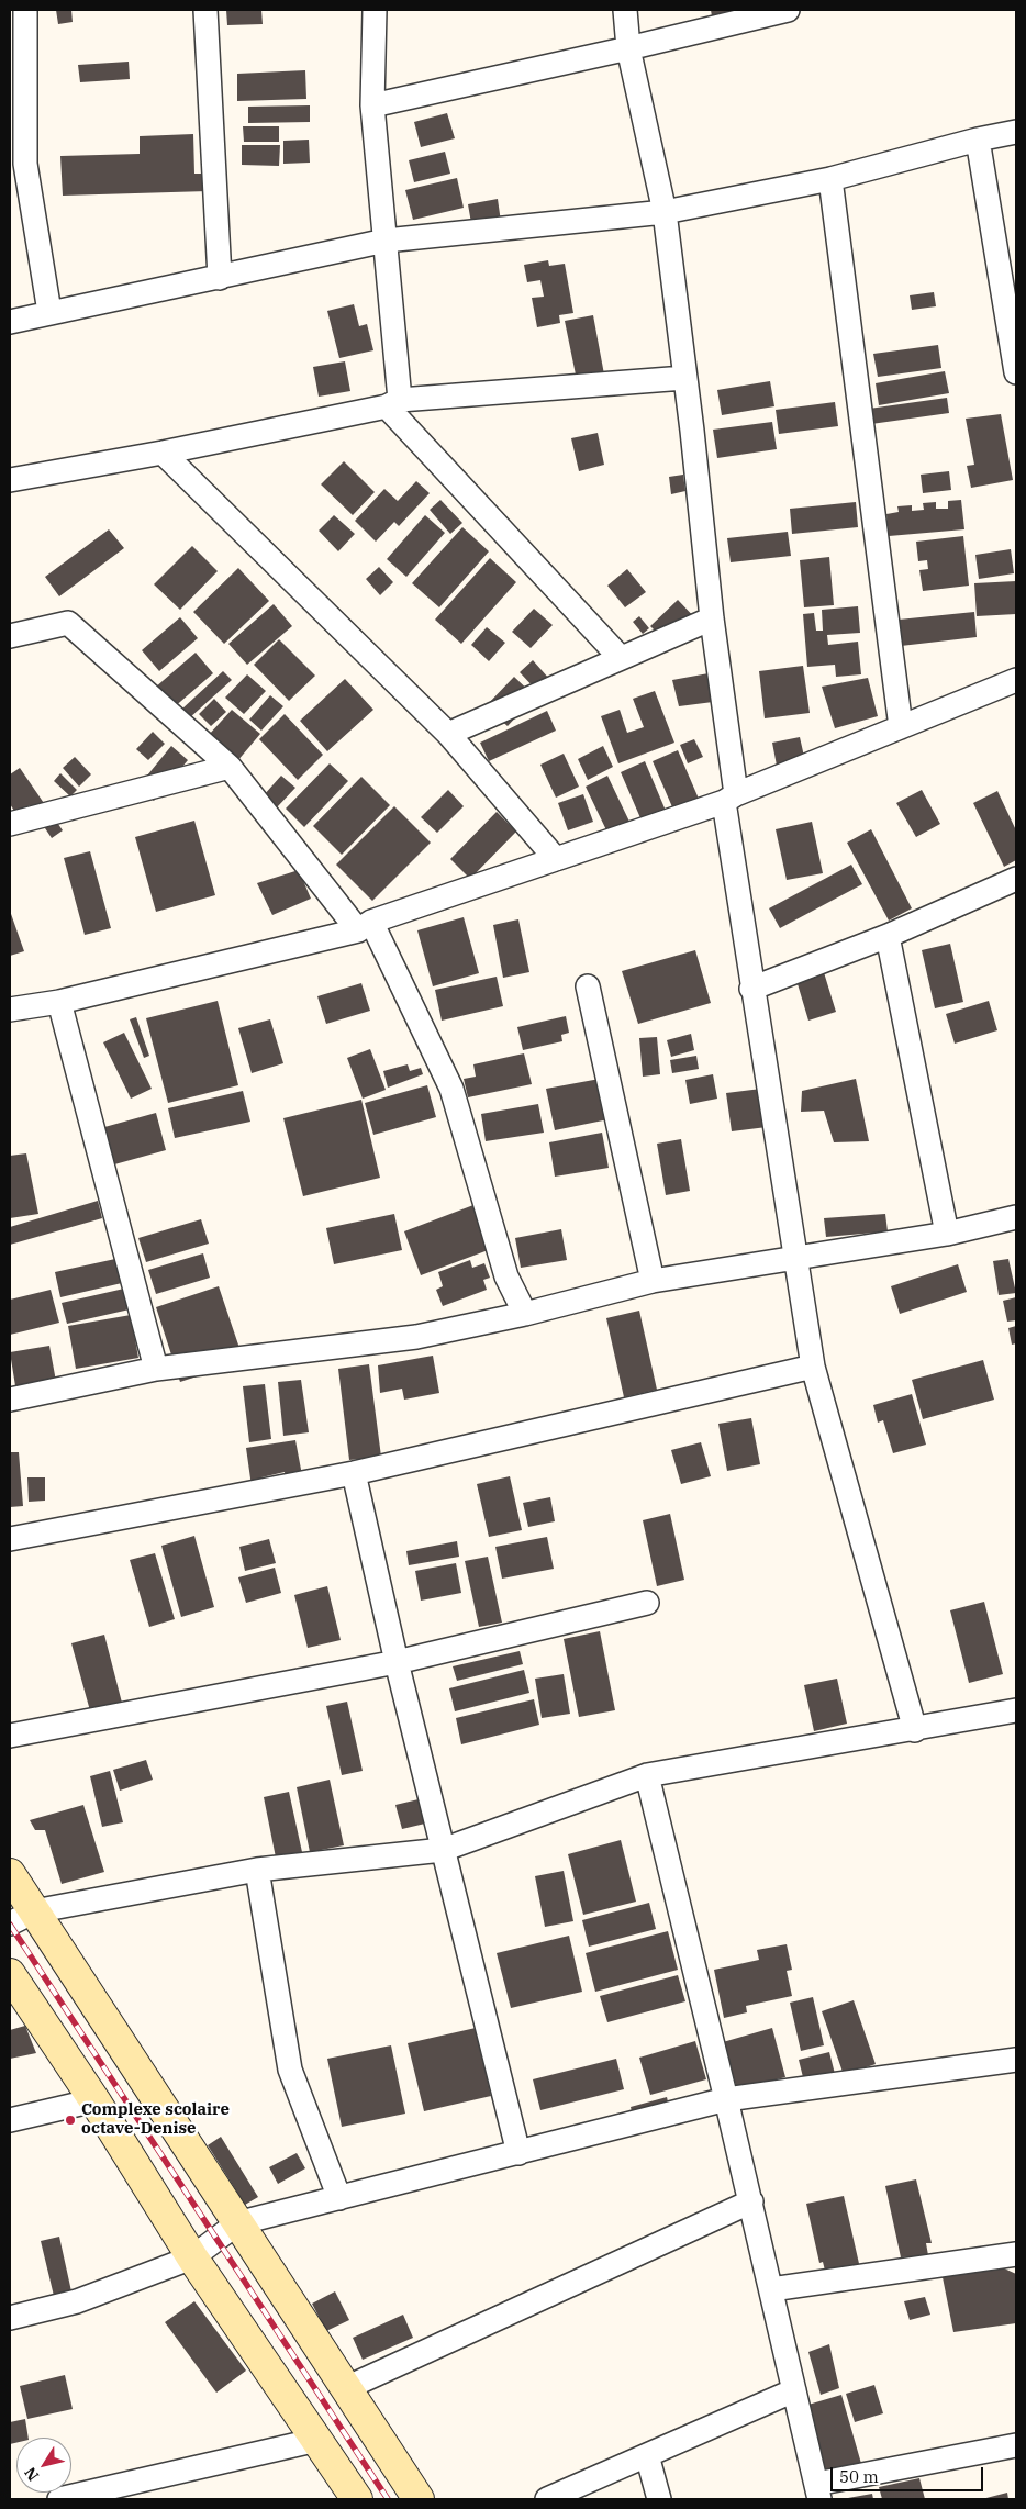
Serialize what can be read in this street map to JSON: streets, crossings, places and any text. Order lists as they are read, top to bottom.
{
  "places": ["Complexe scolaire octave-Denise"],
  "scale_bar": "50 m",
  "north": "bottom left"
}
